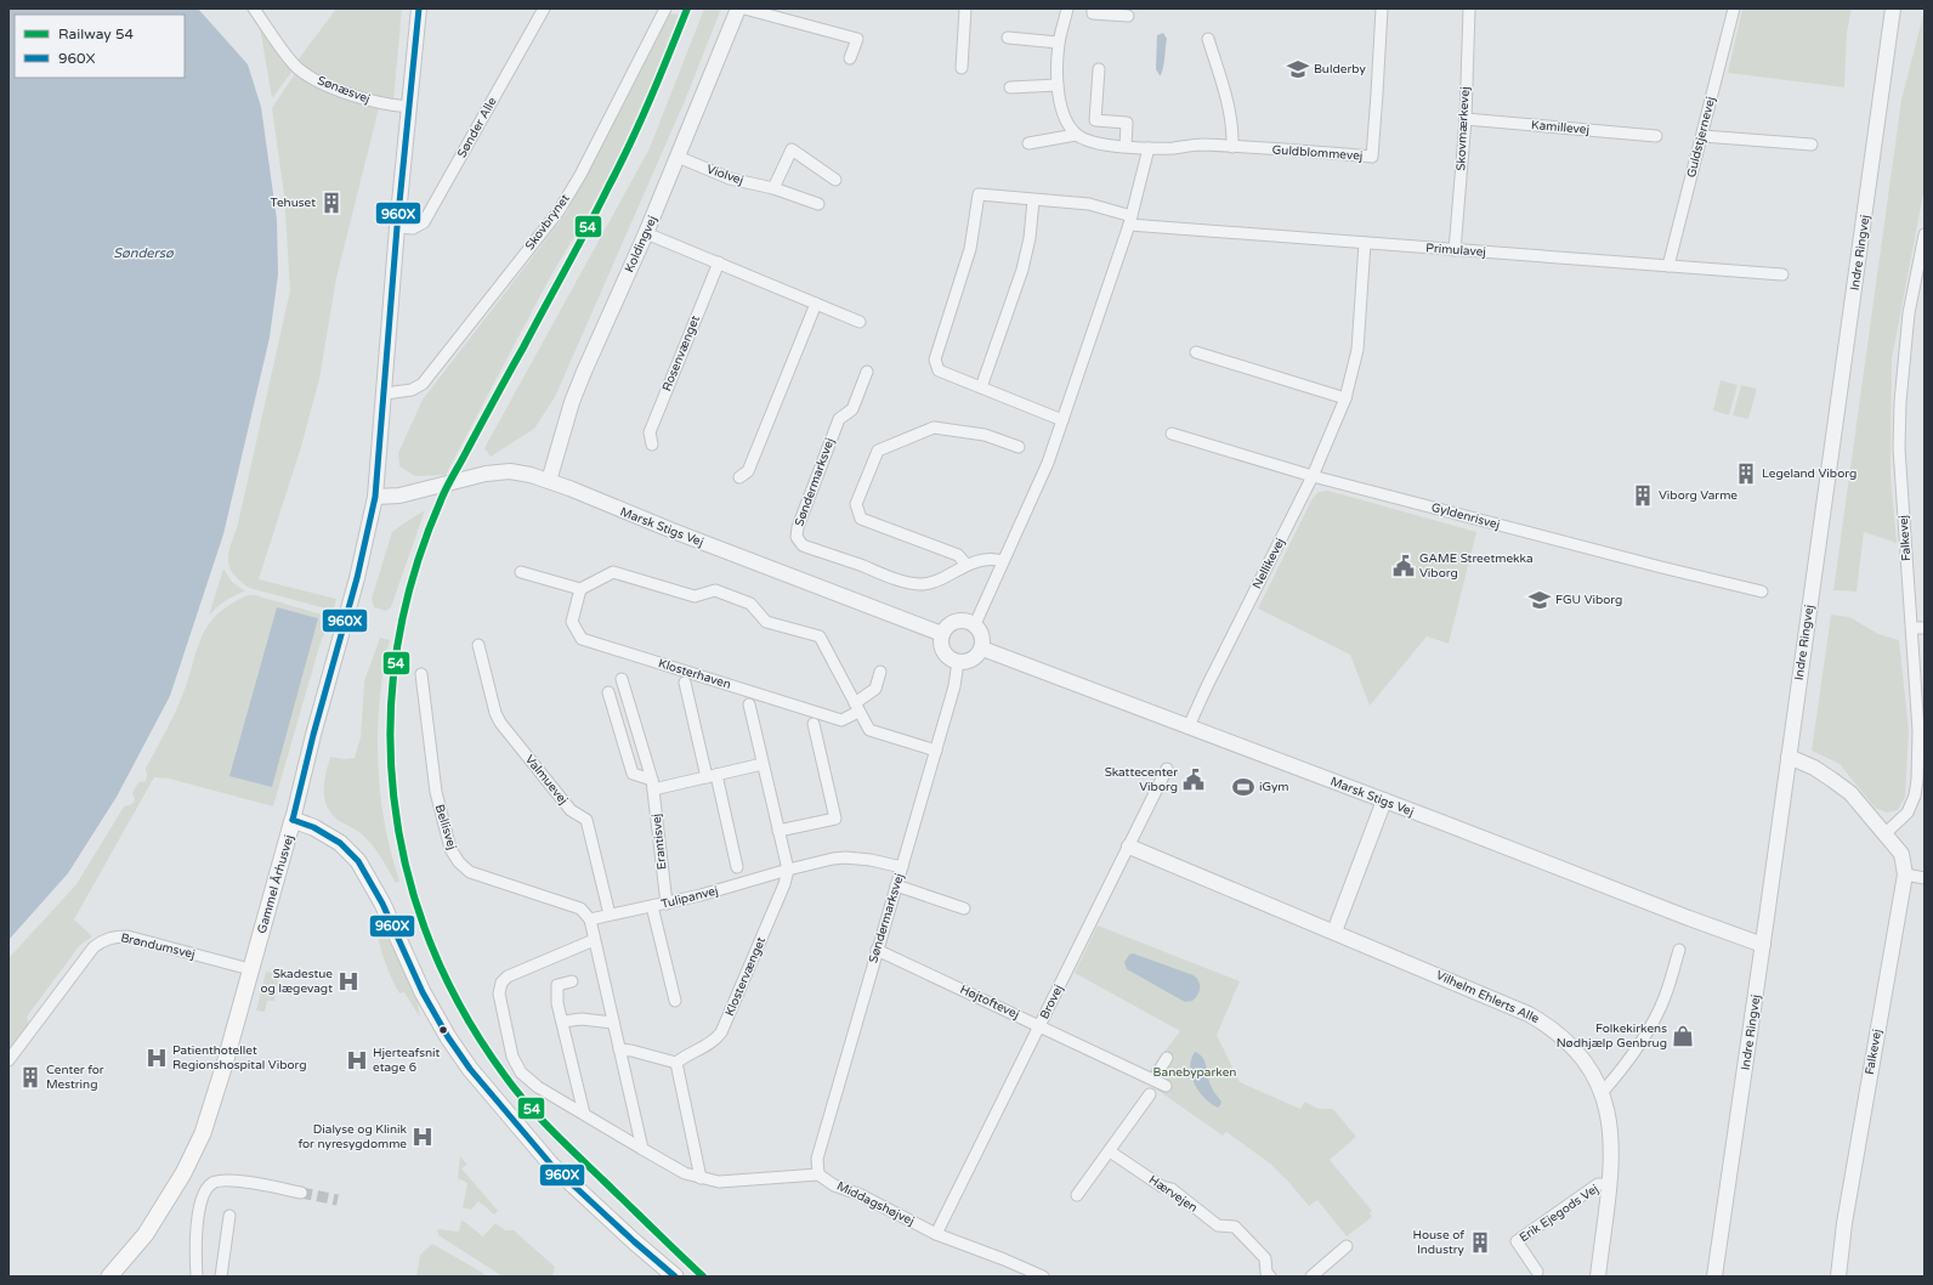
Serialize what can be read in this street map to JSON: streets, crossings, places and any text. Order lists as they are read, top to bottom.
{
  "streets": {
    "main road": ["Gammel Århusvej"],
    "street": [
      "Sønæsvej",
      "Sønder Alle",
      "Kamillevej",
      "Skovmærkevej",
      "Guldstjernevej",
      "Guldblommevej",
      "Violvej",
      "Skovbrynet",
      "Koldingvej",
      "Primulavej",
      "Indre Ringvej",
      "Rosenvænget",
      "Søndermarksvej",
      "Gyldenrisvej",
      "Marsk Stigs Vej",
      "Falkevej",
      "Nellikevej",
      "Klosterhaven",
      "Valmuevej",
      "Bellisvej",
      "Erantisvej",
      "Tulipanvej",
      "Brøndumsvej",
      "Klostervænget",
      "Vilhelm Ehlerts Alle",
      "Højtoftevej",
      "Brovej",
      "Hærvejen",
      "Middagshøjvej",
      "Erik Ejegods Vej"
    ]
  },
  "crossings": [
    ["Sønæsvej", "Gammel Århusvej"],
    ["Sønder Alle", "Gammel Århusvej"],
    ["Kamillevej", "Skovmærkevej"],
    ["Skovmærkevej", "Primulavej"],
    ["Guldstjernevej", "Primulavej"],
    ["Violvej", "Koldingvej"],
    ["Skovbrynet", "Gammel Århusvej"],
    ["Koldingvej", "Marsk Stigs Vej"],
    ["Primulavej", "Nellikevej"],
    ["Indre Ringvej", "Marsk Stigs Vej"],
    ["Indre Ringvej", "Falkevej"],
    ["Søndermarksvej", "Marsk Stigs Vej"],
    ["Søndermarksvej", "Tulipanvej"],
    ["Søndermarksvej", "Højtoftevej"],
    ["Søndermarksvej", "Middagshøjvej"],
    ["Gyldenrisvej", "Nellikevej"],
    ["Marsk Stigs Vej", "Nellikevej"],
    ["Marsk Stigs Vej", "Gammel Århusvej"],
    ["Valmuevej", "Tulipanvej"],
    ["Bellisvej", "Tulipanvej"],
    ["Erantisvej", "Tulipanvej"],
    ["Gammel Århusvej", "Brøndumsvej"],
    ["Tulipanvej", "Klostervænget"],
    ["Vilhelm Ehlerts Alle", "Brovej"],
    ["Vilhelm Ehlerts Alle", "Erik Ejegods Vej"],
    ["Højtoftevej", "Brovej"],
    ["Brovej", "Middagshøjvej"]
  ],
  "water": ["Søndersø"],
  "parks": ["Banebyparken"],
  "places": {
    "school or university": ["Bulderby", "FGU Viborg"],
    "building": [
      "Tehuset",
      "Legeland Viborg",
      "Viborg Varme",
      "Center for Mestring",
      "House of Industry"
    ],
    "public building": ["GAME Streetmekka Viborg", "Skattecenter Viborg"],
    "sports": ["iGym"],
    "hospital": [
      "Skadestue og lægevagt",
      "Patienthotellet Regionshospital Viborg",
      "Hjerteafsnit etage 6",
      "Dialyse og Klinik for nyresygdomme"
    ],
    "shop": ["Folkekirkens Nødhjælp Genbrug"]
  },
  "lines": ["rail line 54", "transit line 960X"],
  "legend": ["Railway 54", "960X"]
}
